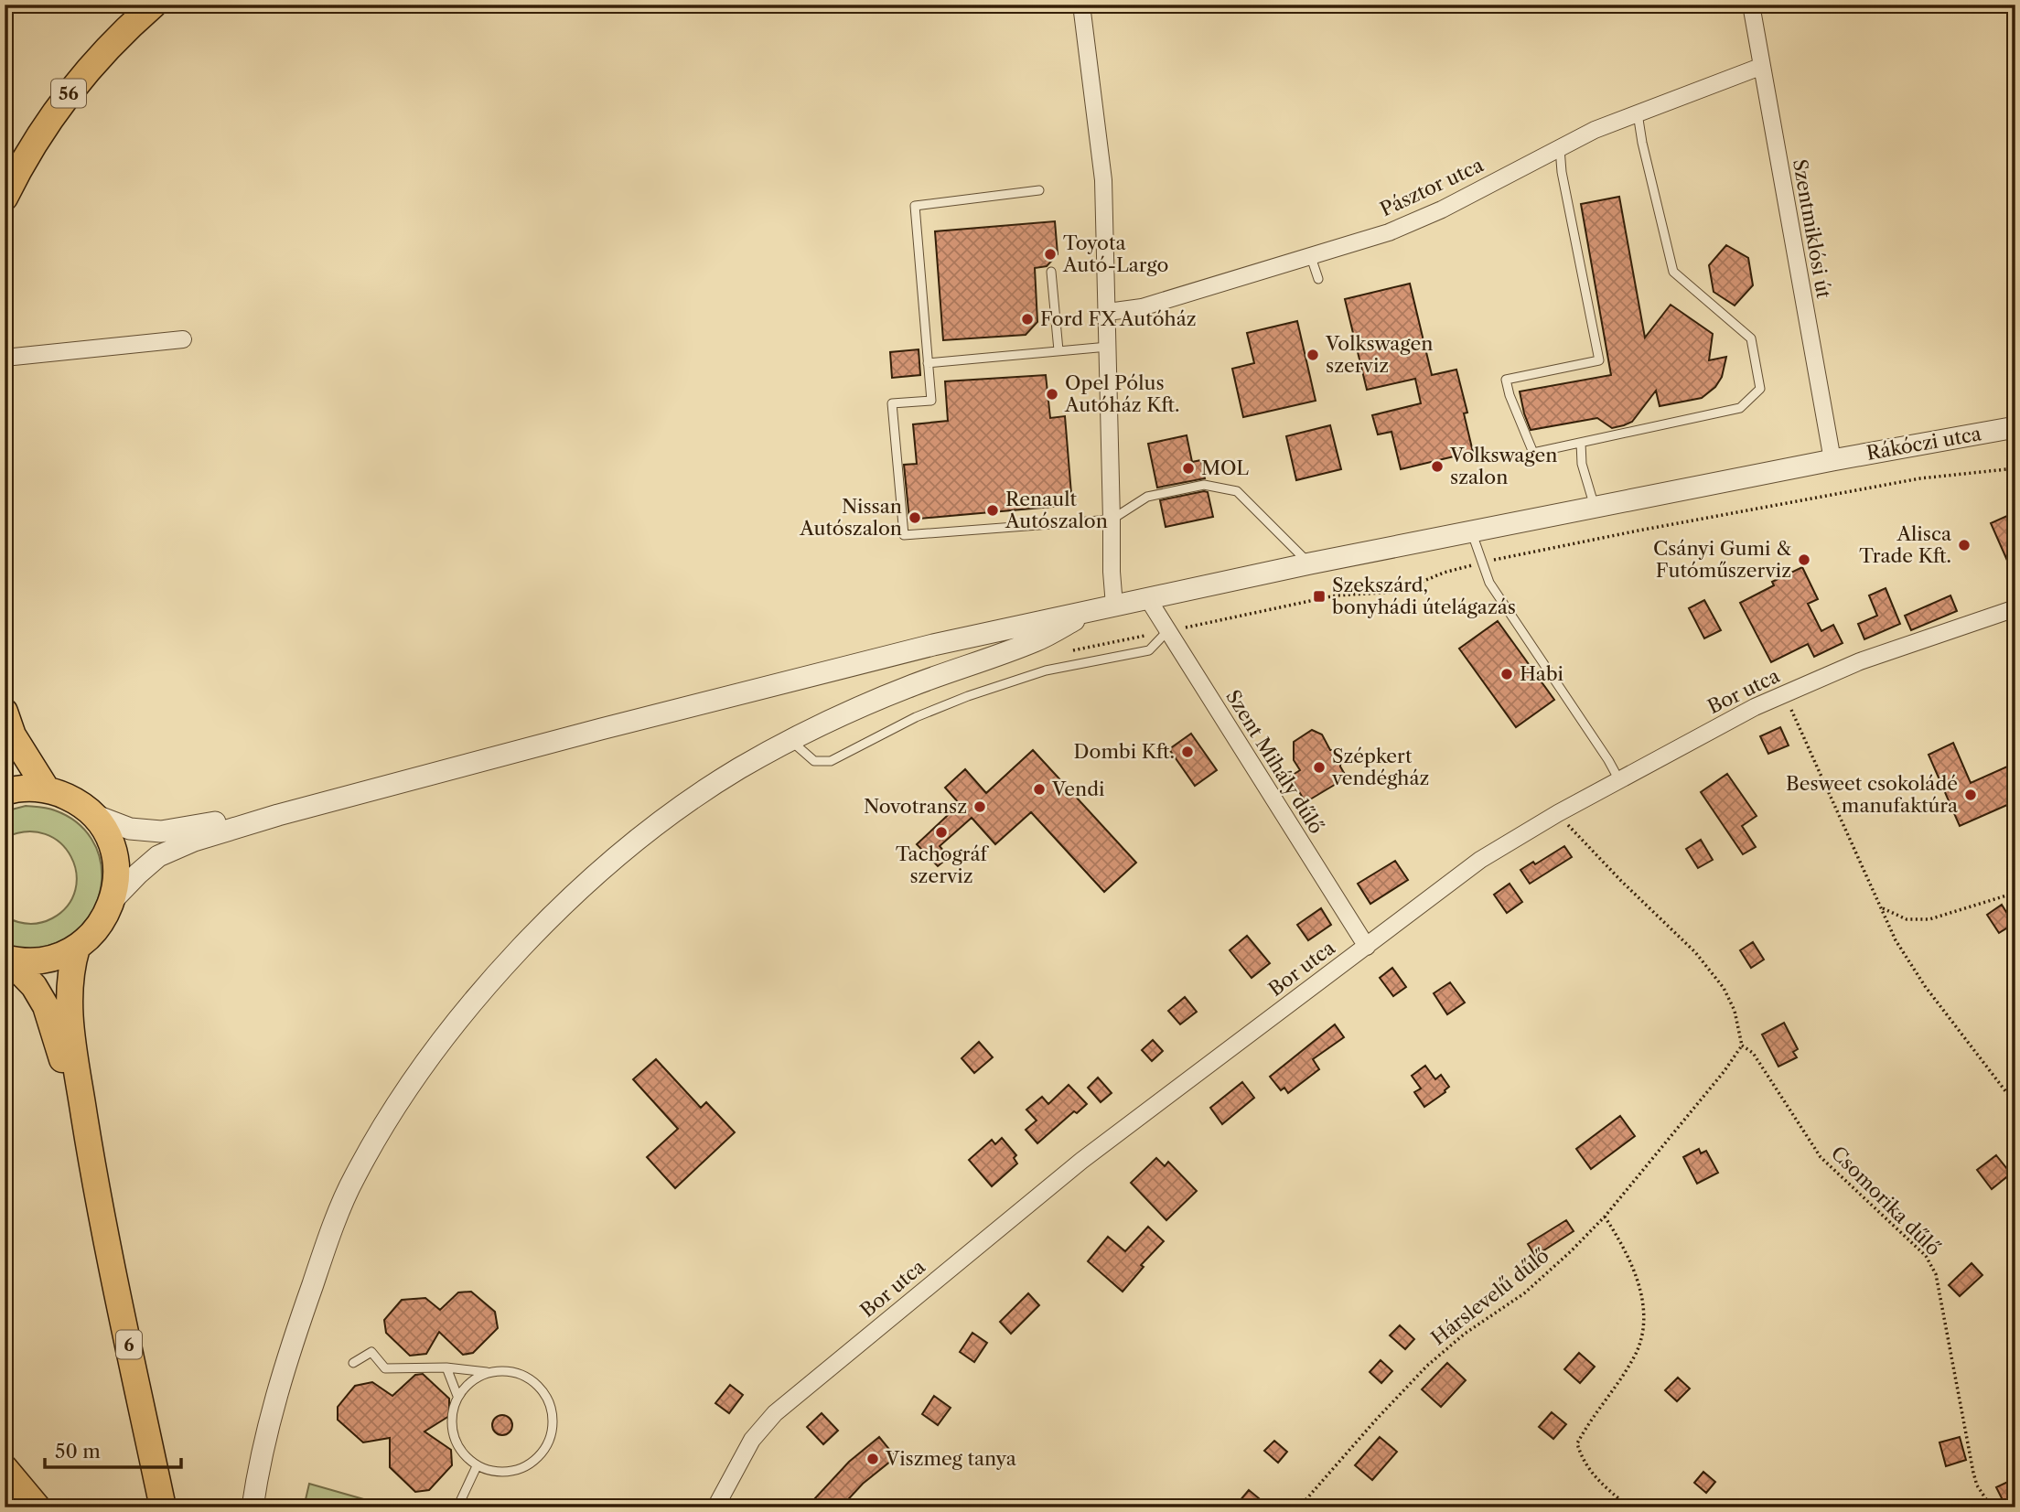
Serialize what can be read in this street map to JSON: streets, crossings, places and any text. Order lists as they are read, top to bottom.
{
  "streets": {
    "main road": ["56", "6"],
    "street": [
      "Pásztor utca",
      "Szentmiklósi út",
      "Rákóczi utca",
      "Bor utca",
      "Szent Mihály dűlő"
    ],
    "path": ["Csomorika dűlő", "Hárslevelű dűlő"]
  },
  "crossings": [
    ["Pásztor utca", "Szentmiklósi út"],
    ["Szentmiklósi út", "Rákóczi utca"],
    ["Rákóczi utca", "Szent Mihály dűlő"],
    ["Bor utca", "Szent Mihály dűlő"],
    ["Csomorika dűlő", "Hárslevelű dűlő"]
  ],
  "places": {
    "other": [
      "Toyota Autó-Largo",
      "Ford FX Autóház",
      "Volkswagen szerviz",
      "Opel Pólus Autóház Kft.",
      "Volkswagen szalon",
      "MOL",
      "Renault Autószalon",
      "Nissan Autószalon",
      "Alisca Trade Kft.",
      "Csányi Gumi & Futóműszerviz",
      "Habi",
      "Dombi Kft.",
      "Szépkert vendégház",
      "Vendi",
      "Besweet csokoládé manufaktúra",
      "Novotransz",
      "Tachográf szerviz",
      "Viszmeg tanya"
    ],
    "transit": ["Szekszárd, bonyhádi útelágazás"]
  },
  "scale_bar": "50 m"
}
